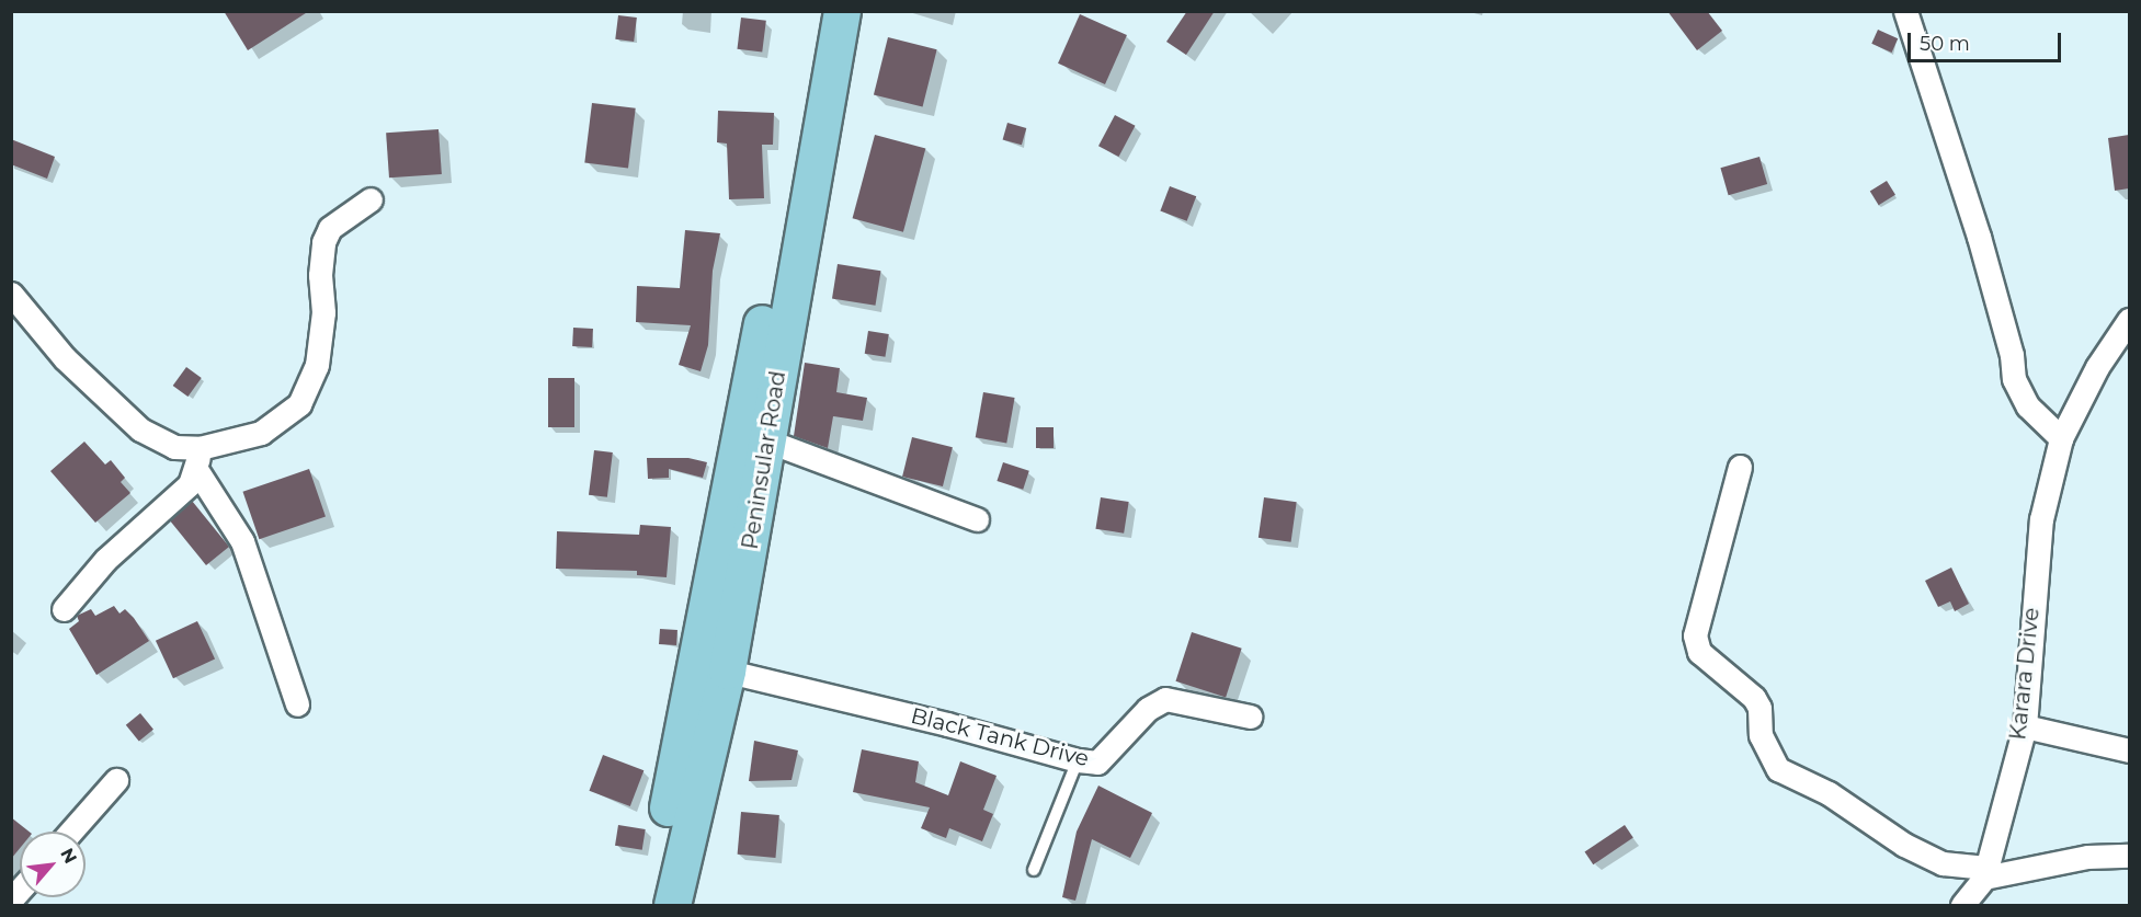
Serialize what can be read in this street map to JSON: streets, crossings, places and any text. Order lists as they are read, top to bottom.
{
  "streets": {
    "main road": ["Peninsular Road"],
    "street": ["Karara Drive", "Black Tank Drive"]
  },
  "crossings": [
    ["Peninsular Road", "Black Tank Drive"]
  ],
  "scale_bar": "50 m",
  "north": "top right"
}
